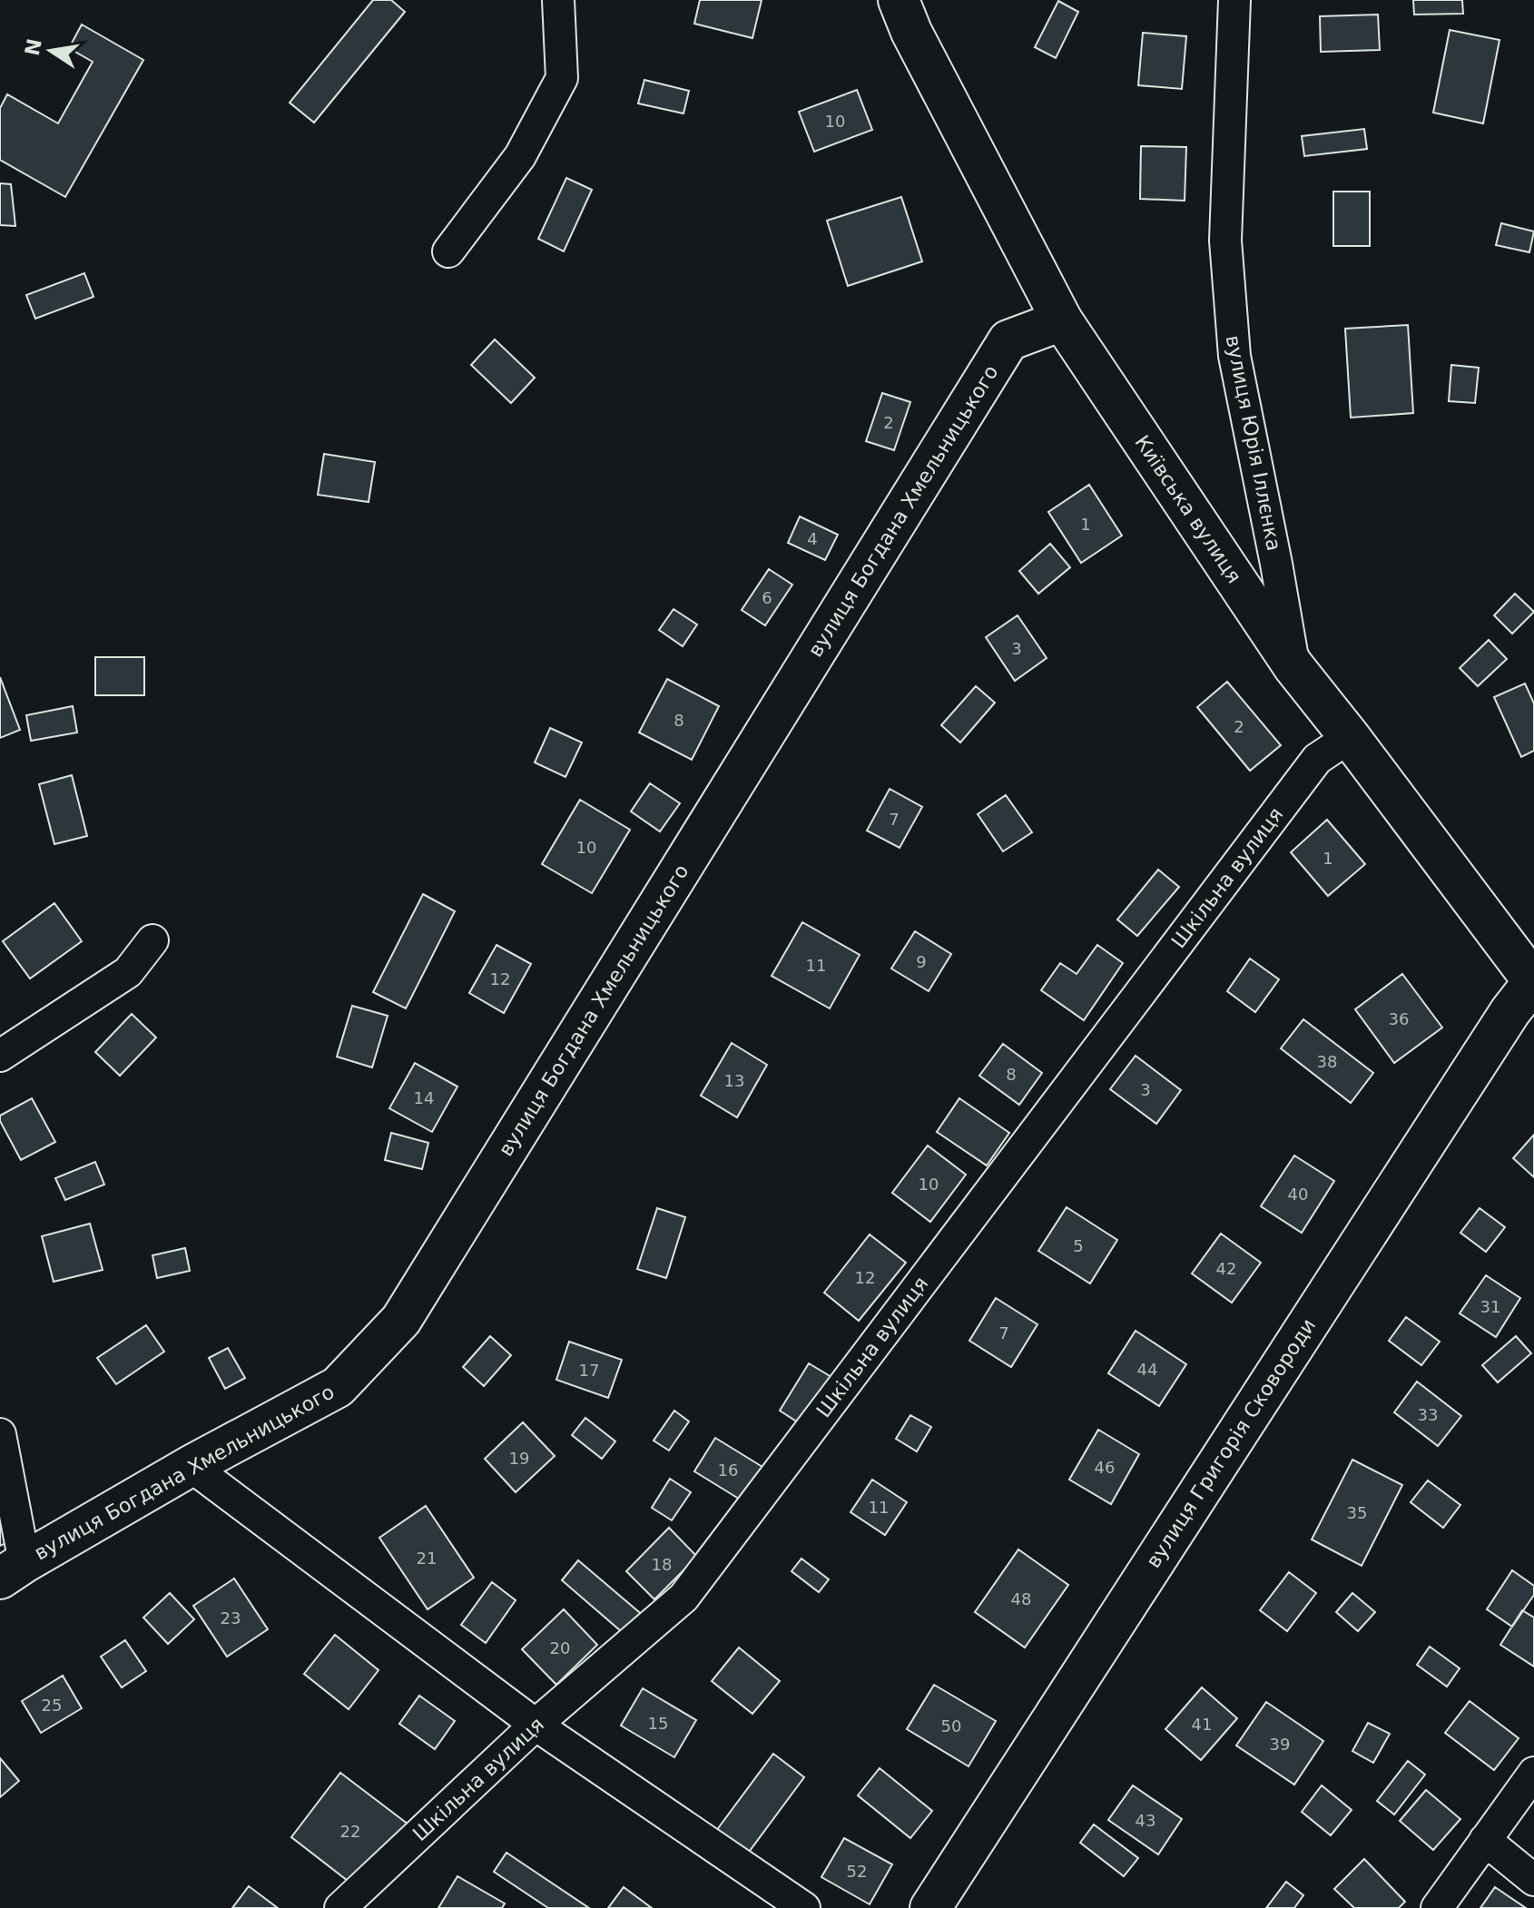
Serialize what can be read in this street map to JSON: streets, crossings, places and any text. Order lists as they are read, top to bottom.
{
  "streets": {
    "street": [
      "вулиця Юрія Іллєнка",
      "Київська вулиця",
      "вулиця Богдана Хмельницького",
      "Шкільна вулиця",
      "вулиця Григорія Сковороди"
    ]
  },
  "crossings": [
    ["вулиця Юрія Іллєнка", "Київська вулиця"],
    ["Київська вулиця", "вулиця Богдана Хмельницького"],
    ["Київська вулиця", "Шкільна вулиця"],
    ["Київська вулиця", "вулиця Григорія Сковороди"]
  ],
  "house_numbers": [
    "10",
    "2",
    "1",
    "4",
    "6",
    "3",
    "8",
    "2",
    "7",
    "10",
    "1",
    "9",
    "11",
    "12",
    "36",
    "38",
    "8",
    "13",
    "3",
    "14",
    "10",
    "40",
    "5",
    "42",
    "12",
    "31",
    "7",
    "44",
    "17",
    "33",
    "19",
    "46",
    "16",
    "11",
    "35",
    "21",
    "18",
    "48",
    "23",
    "20",
    "25",
    "15",
    "41",
    "50",
    "39",
    "43",
    "22",
    "52"
  ],
  "north": "left"
}
